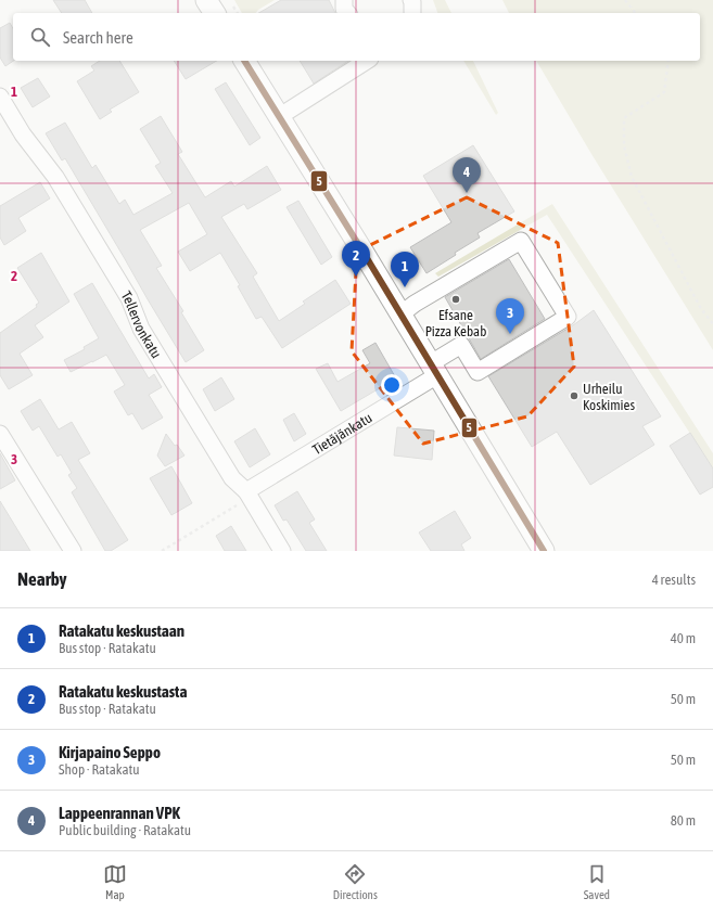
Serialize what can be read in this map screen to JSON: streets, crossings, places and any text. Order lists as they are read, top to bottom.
{
  "streets": {
    "street": ["Tellervonkatu", "Tietäjänkatu"]
  },
  "crossings": [
    ["Tellervonkatu", "Tietäjänkatu"]
  ],
  "places": ["Efsane Pizza Kebab", "Urheilu Koskimies"],
  "lines": ["transit line 5"],
  "page": {
    "search": "Search here",
    "pins": [
      "4",
      "2",
      "1",
      "3"
    ],
    "heading": ["Nearby", "4 results"],
    "list": [
      {
        "mark": "1",
        "name": "Ratakatu keskustaan",
        "note": "Bus stop · Ratakatu",
        "value": "40 m"
      },
      {
        "mark": "2",
        "name": "Ratakatu keskustasta",
        "note": "Bus stop · Ratakatu",
        "value": "50 m"
      },
      {
        "mark": "3",
        "name": "Kirjapaino Seppo",
        "note": "Shop · Ratakatu",
        "value": "50 m"
      },
      {
        "mark": "4",
        "name": "Lappeenrannan VPK",
        "note": "Public building · Ratakatu",
        "value": "80 m"
      }
    ],
    "nav": ["Map", "Directions", "Saved"]
  },
  "grid": {
    "rows": ["1", "2", "3"]
  }
}
